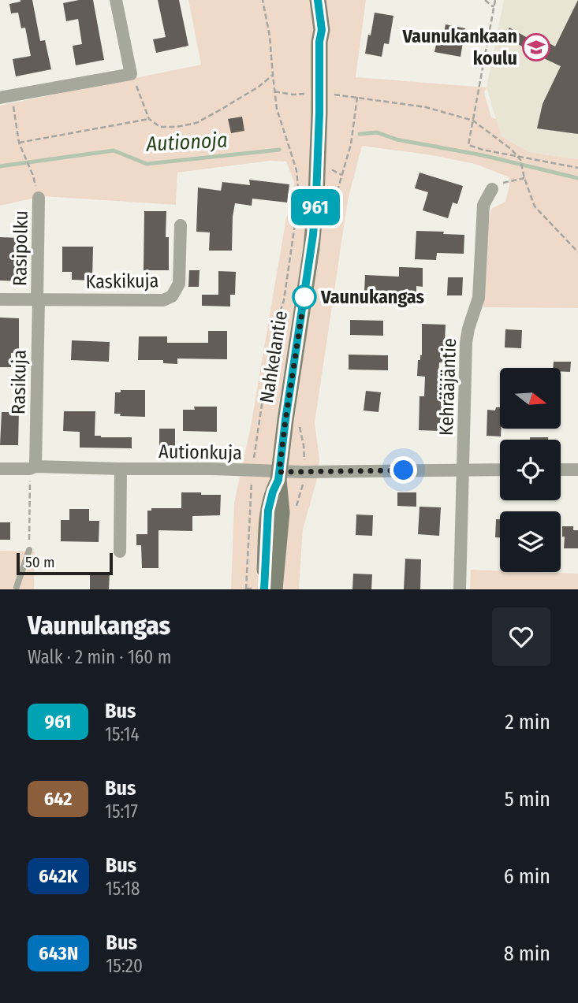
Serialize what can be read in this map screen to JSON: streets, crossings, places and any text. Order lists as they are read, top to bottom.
{
  "streets": {
    "main road": ["Nahkelantie"],
    "street": [
      "Rasipolku",
      "Kaskikuja",
      "Rasikuja",
      "Kehrääjäntie",
      "Autionkuja"
    ]
  },
  "crossings": [
    ["Rasipolku", "Kaskikuja"],
    ["Rasipolku", "Rasikuja"],
    ["Kaskikuja", "Rasikuja"],
    ["Nahkelantie", "Autionkuja"],
    ["Rasikuja", "Autionkuja"],
    ["Kehrääjäntie", "Autionkuja"]
  ],
  "water": ["Autionoja"],
  "places": {
    "school or university": ["Vaunukankaan koulu"],
    "other": ["Vaunukangas"]
  },
  "lines": ["bus line 961"],
  "scale_bar": "50 m",
  "north": "right",
  "page": {
    "on_map": "961",
    "scale": "50 m",
    "heading": ["Vaunukangas", "Walk · 2 min · 160 m"],
    "list": [
      {
        "mark": "961",
        "name": "Bus",
        "note": "15:14",
        "value": "2 min"
      },
      {
        "mark": "642",
        "name": "Bus",
        "note": "15:17",
        "value": "5 min"
      },
      {
        "mark": "642K",
        "name": "Bus",
        "note": "15:18",
        "value": "6 min"
      },
      {
        "mark": "643N",
        "name": "Bus",
        "note": "15:20",
        "value": "8 min"
      }
    ]
  }
}
